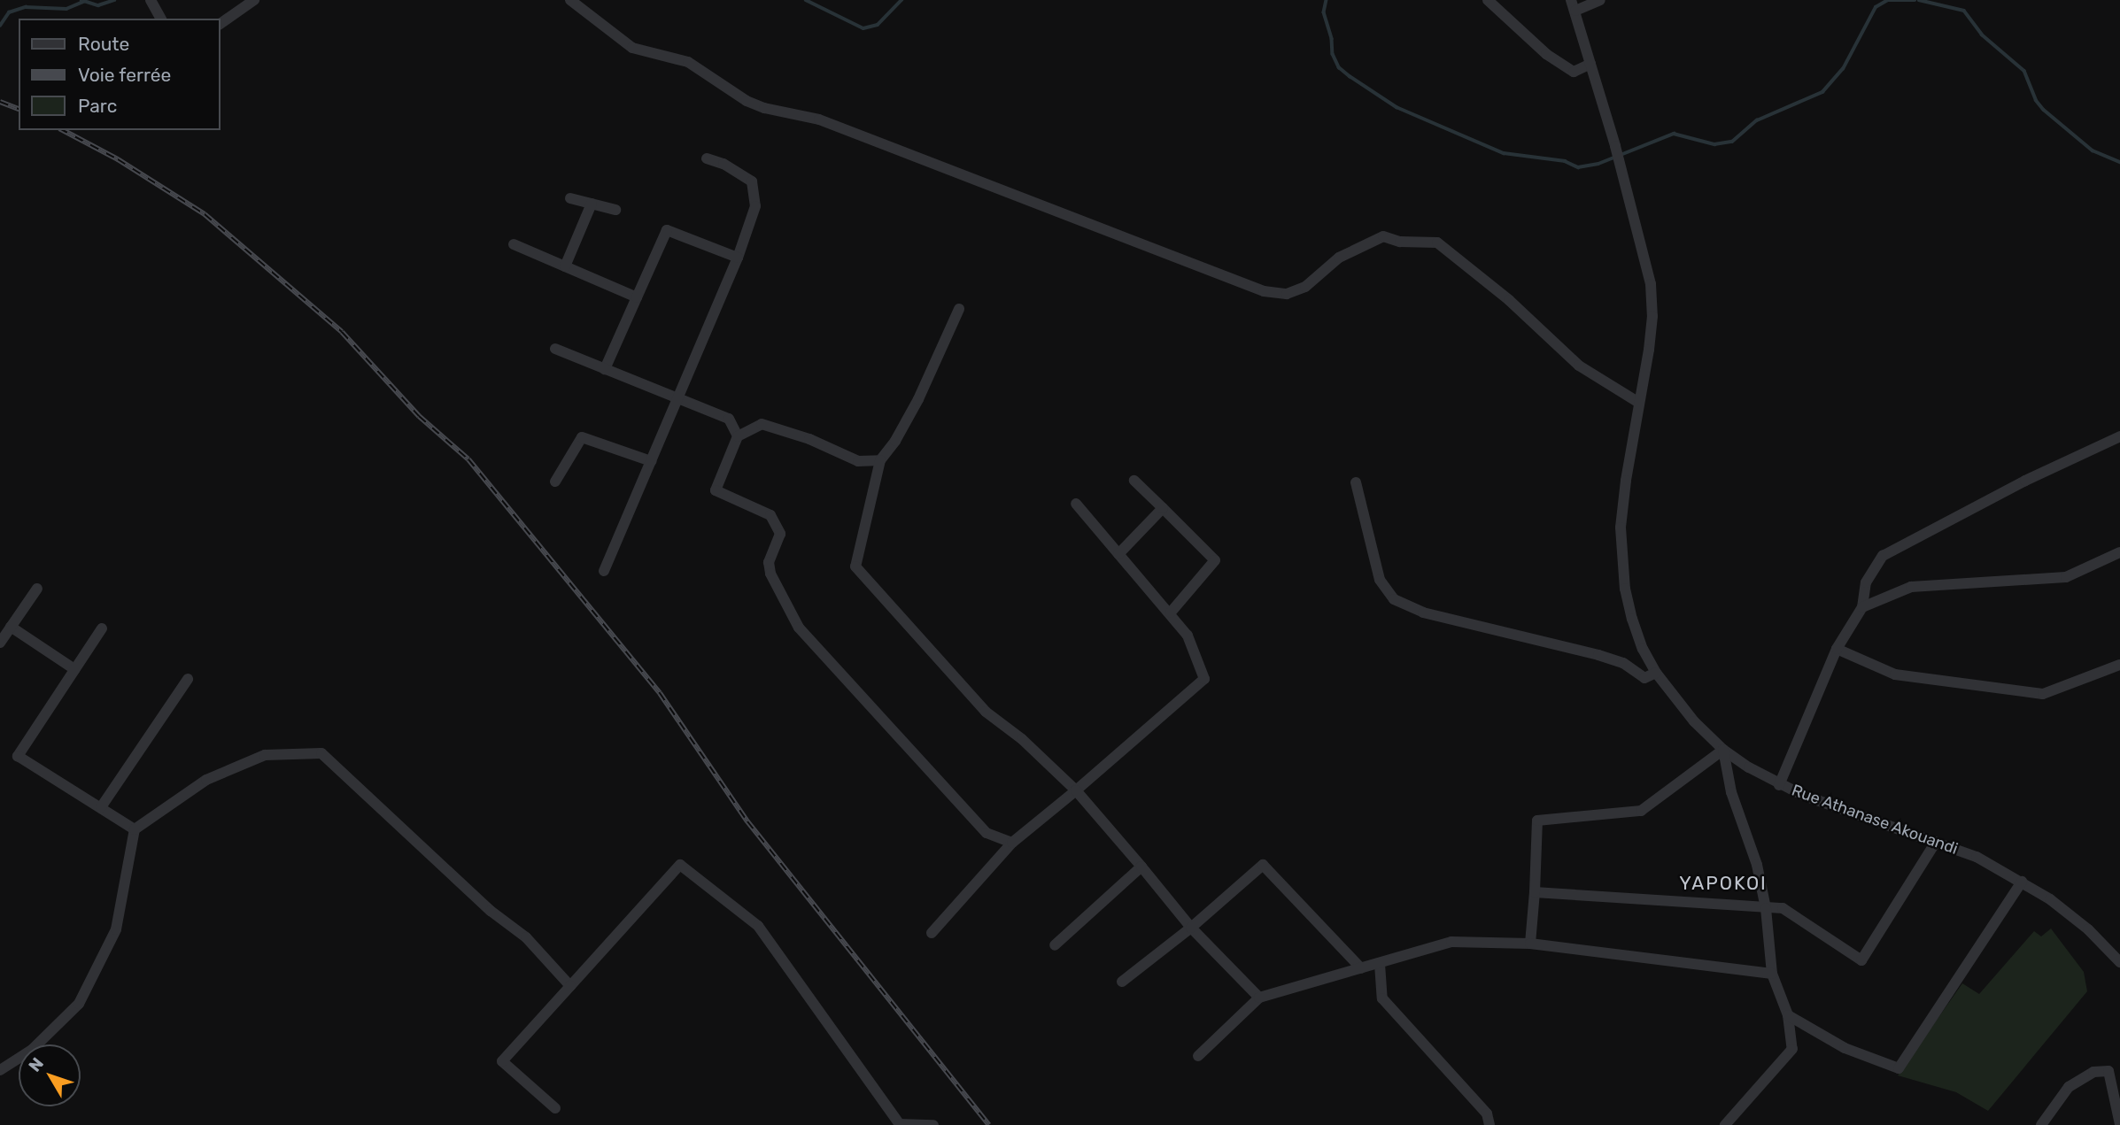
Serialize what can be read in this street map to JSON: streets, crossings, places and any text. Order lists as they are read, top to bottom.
{
  "streets": {
    "street": ["Rue Athanase Akouandi"]
  },
  "districts": ["YAPOKOI"],
  "legend": ["Route", "Voie ferrée", "Parc"],
  "north": "top left"
}
